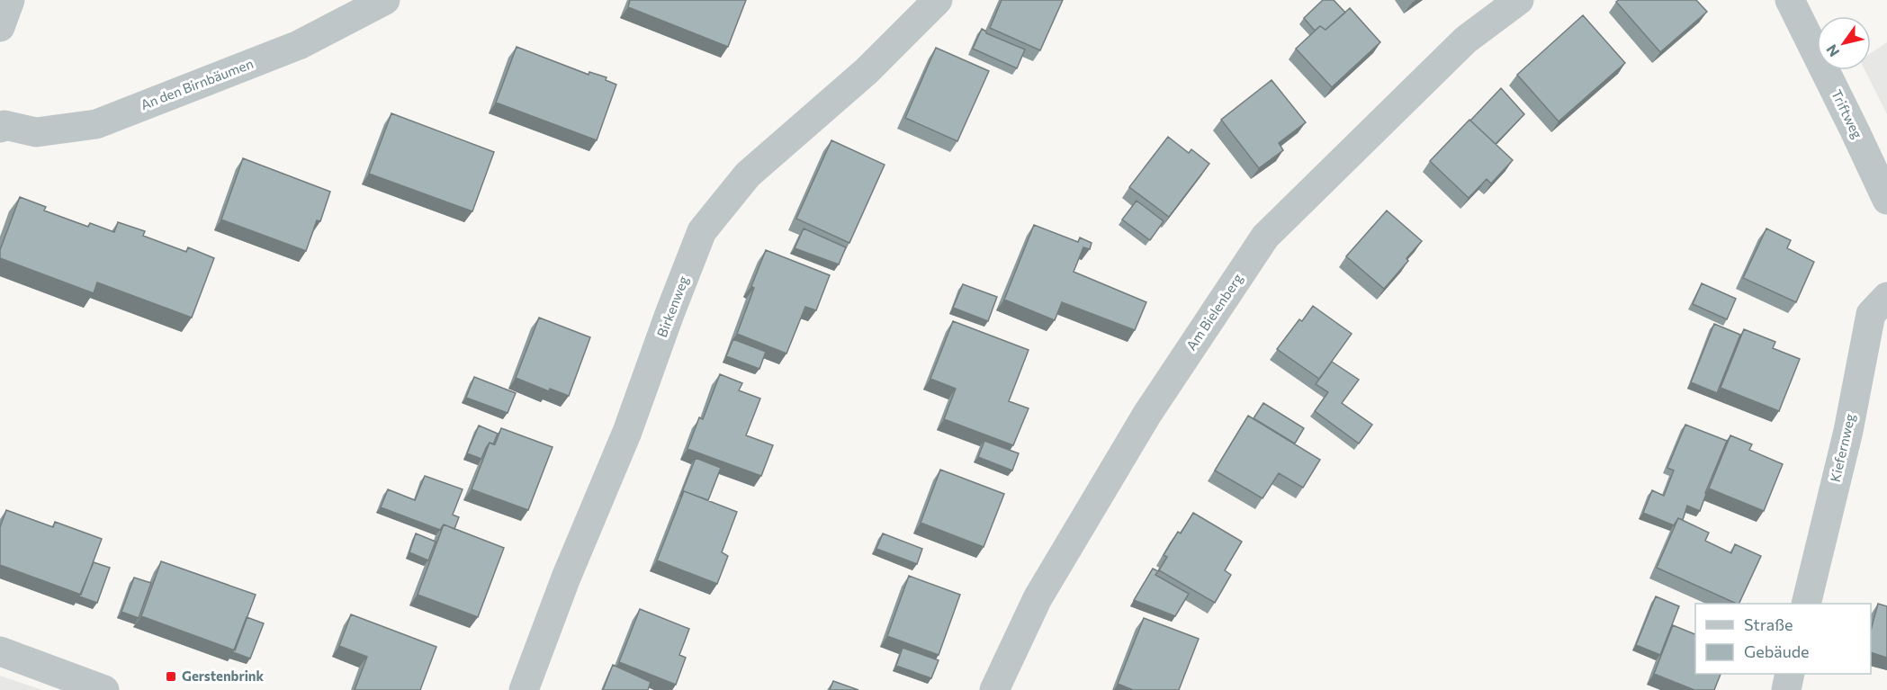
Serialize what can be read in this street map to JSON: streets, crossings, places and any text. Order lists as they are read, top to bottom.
{
  "streets": {
    "street": [
      "An den Birnbäumen",
      "Triftweg",
      "Birkenweg",
      "Am Bielenberg",
      "Kiefernweg"
    ]
  },
  "places": {
    "transit": ["Gerstenbrink"]
  },
  "legend": ["Straße", "Gebäude"],
  "north": "bottom left"
}
